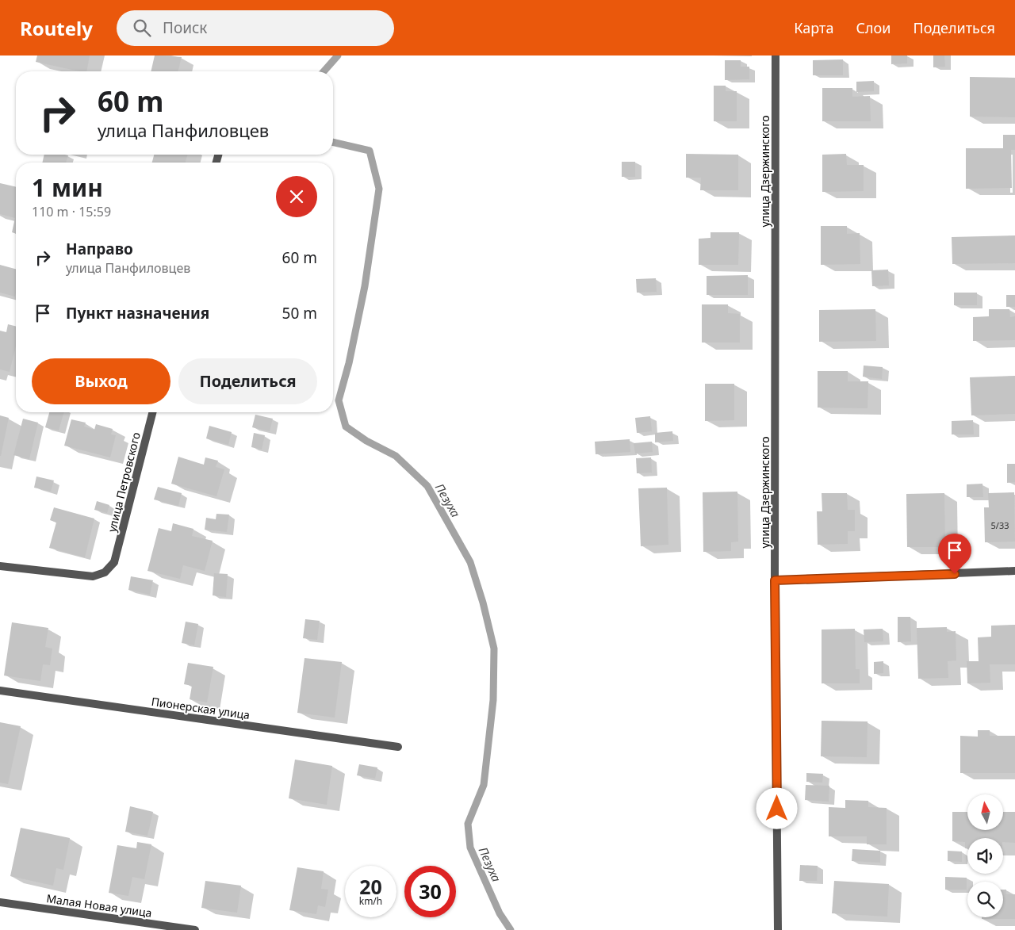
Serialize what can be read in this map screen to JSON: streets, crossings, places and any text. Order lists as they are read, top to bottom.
{
  "streets": {
    "street": [
      "улица Дзержинского",
      "улица Петровского",
      "Пионерская улица",
      "Малая Новая улица"
    ]
  },
  "water": ["Пезуха"],
  "house_numbers": ["5/33"],
  "north": "top",
  "page": {
    "header": "Routely",
    "search": "Поиск",
    "nav": ["Карта", "Слои", "Поделиться"],
    "turn": ["60 m", "улица Панфиловцев"],
    "heading": ["1 мин", "110 m · 15:59"],
    "list": [
      {
        "name": "Направо",
        "note": "улица Панфиловцев",
        "value": "60 m"
      },
      {
        "name": "Пункт назначения",
        "value": "50 m"
      }
    ],
    "buttons": ["Выход", "Поделиться"],
    "speed": "20 km/h",
    "limit": "30"
  }
}
